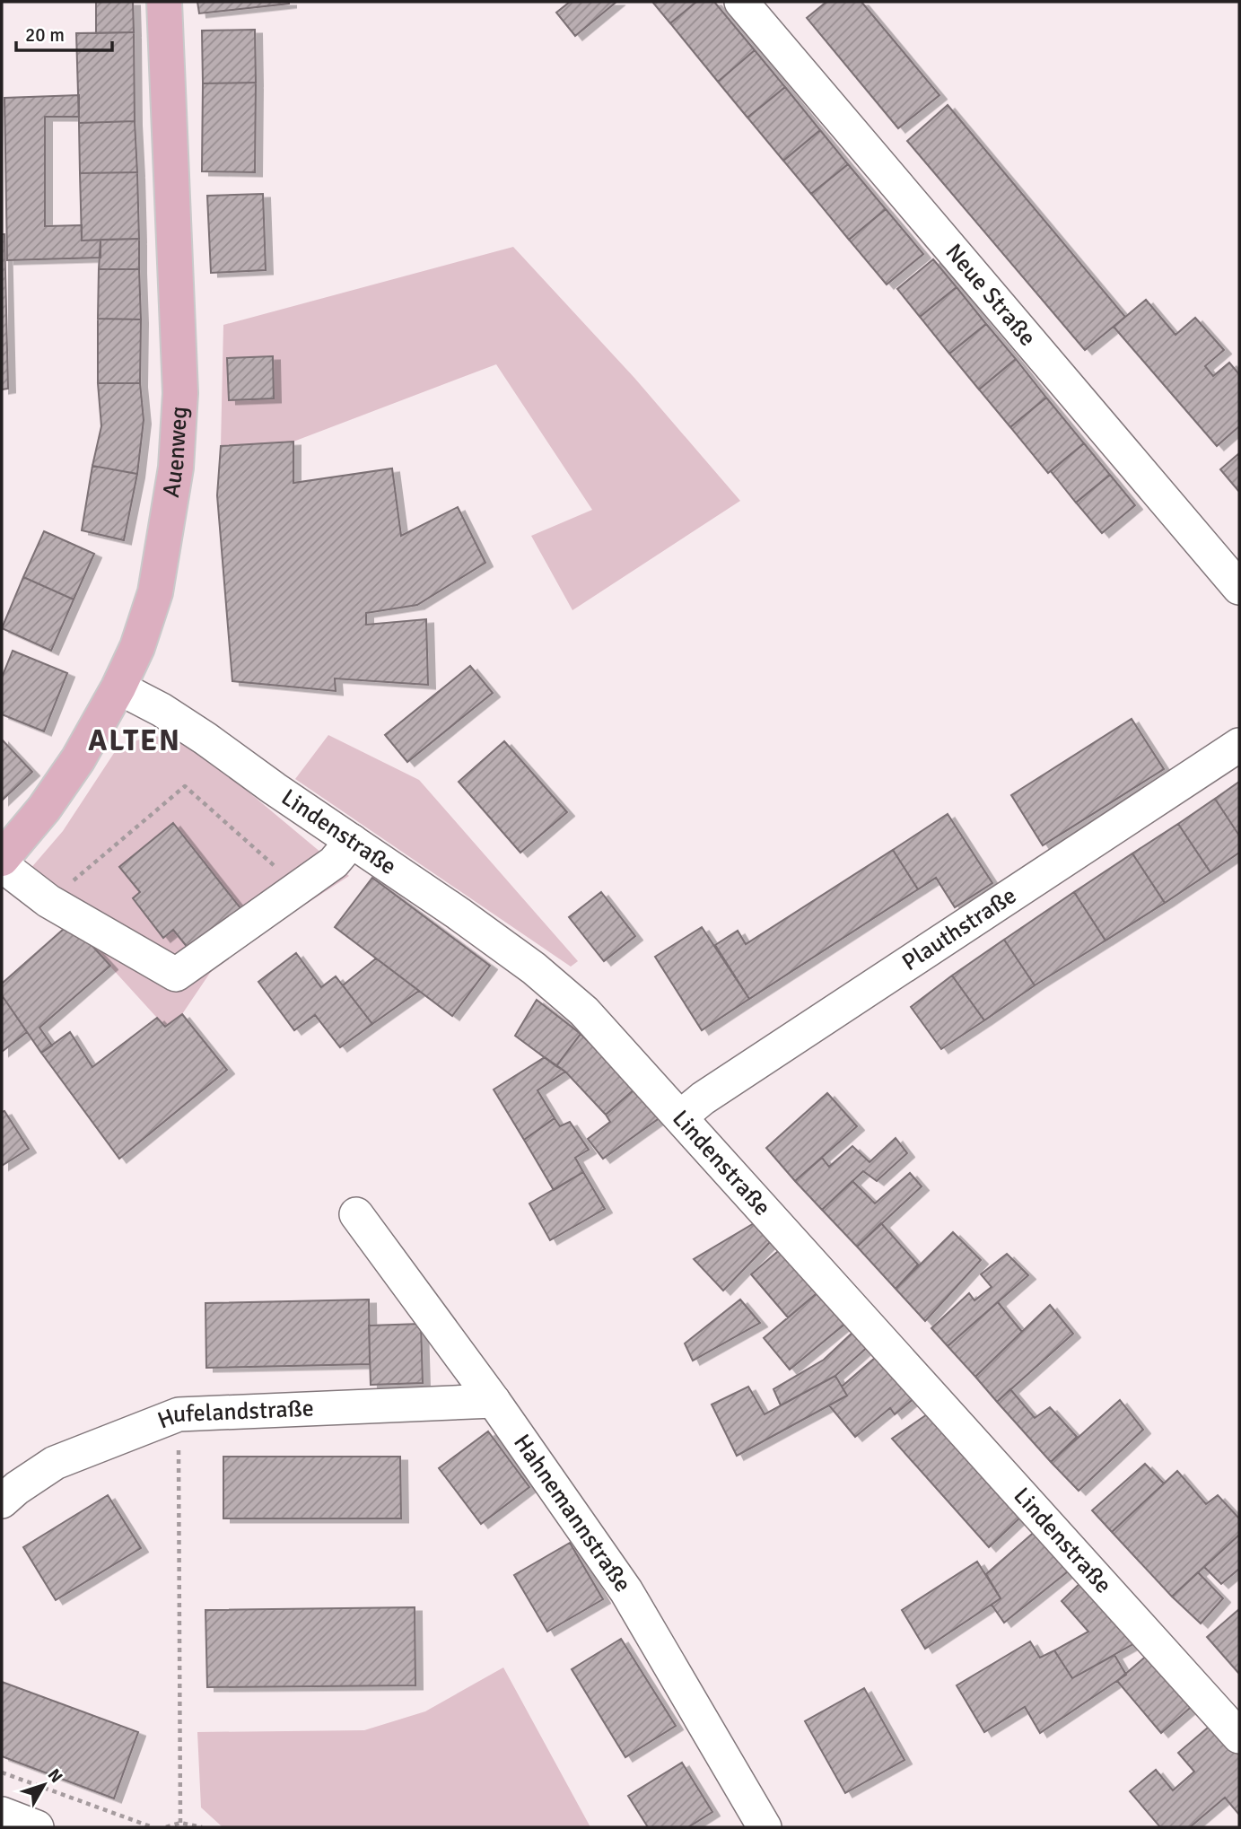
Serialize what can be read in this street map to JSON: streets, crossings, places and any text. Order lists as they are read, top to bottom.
{
  "streets": {
    "main road": ["Auenweg"],
    "street": [
      "Neue Straße",
      "Lindenstraße",
      "Plauthstraße",
      "Hufelandstraße",
      "Hahnemannstraße"
    ]
  },
  "crossings": [
    ["Auenweg", "Lindenstraße"],
    ["Lindenstraße", "Plauthstraße"],
    ["Hufelandstraße", "Hahnemannstraße"]
  ],
  "districts": ["ALTEN"],
  "scale_bar": "20 m",
  "north": "top right"
}
